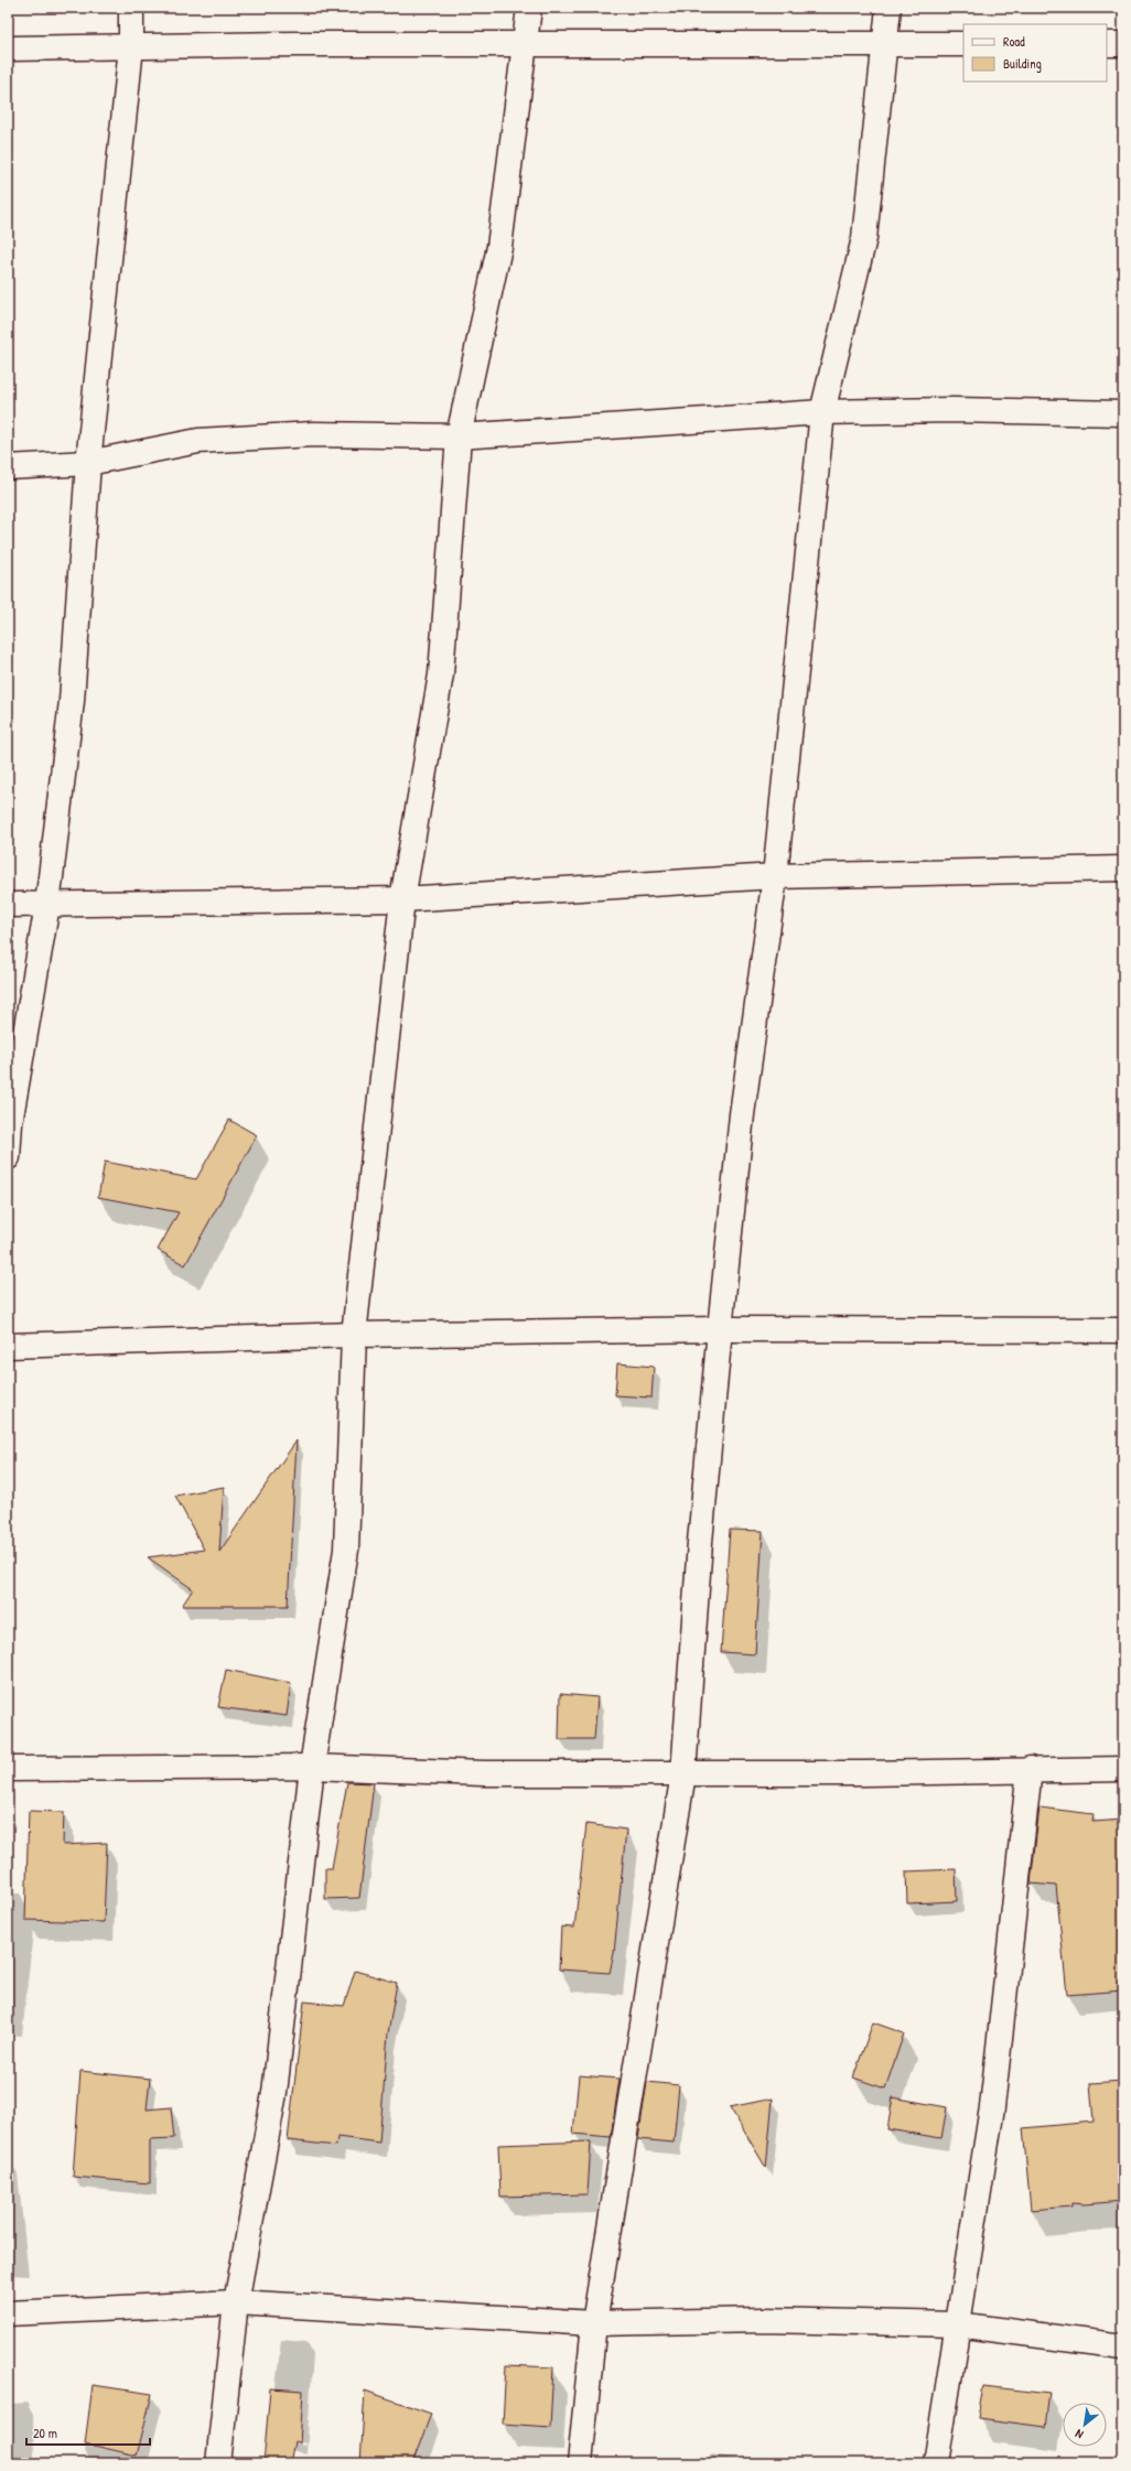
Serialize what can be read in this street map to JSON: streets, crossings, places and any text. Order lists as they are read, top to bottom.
{
  "legend": ["Road", "Building"],
  "scale_bar": "20 m",
  "north": "bottom left"
}
